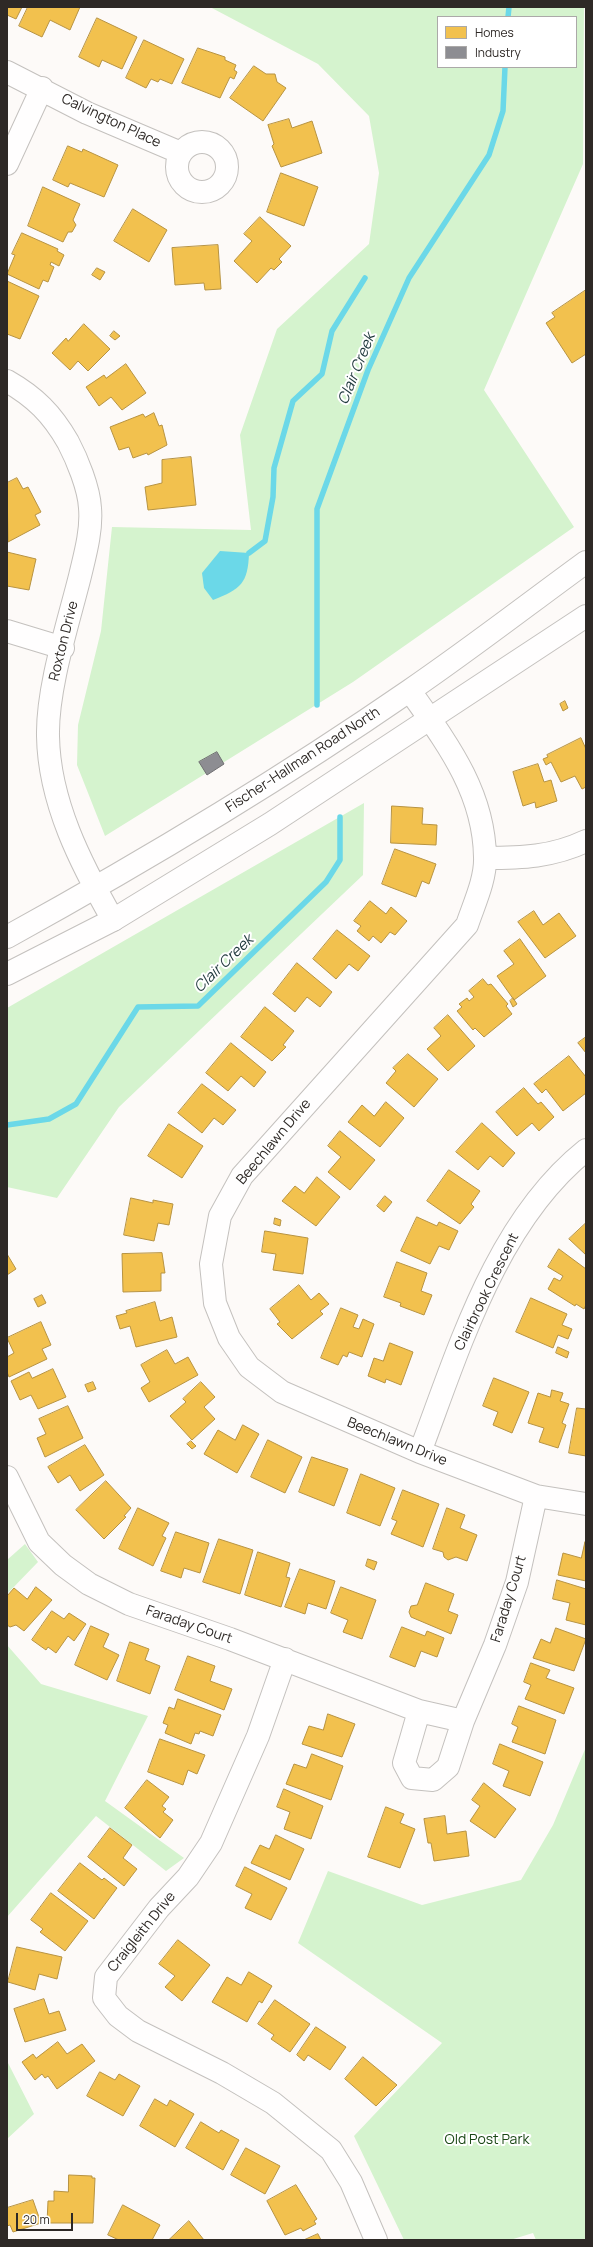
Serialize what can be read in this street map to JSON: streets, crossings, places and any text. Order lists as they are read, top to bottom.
{
  "streets": {
    "street": [
      "Calvington Place",
      "Roxton Drive",
      "Fischer-Hallman Road North",
      "Beechlawn Drive",
      "Clairbrook Crescent",
      "Faraday Court",
      "Craigleith Drive"
    ]
  },
  "crossings": [
    ["Roxton Drive", "Fischer-Hallman Road North"],
    ["Fischer-Hallman Road North", "Beechlawn Drive"],
    ["Beechlawn Drive", "Clairbrook Crescent"],
    ["Beechlawn Drive", "Faraday Court"],
    ["Faraday Court", "Craigleith Drive"]
  ],
  "water": ["Clair Creek"],
  "parks": ["Old Post Park"],
  "legend": ["Homes", "Industry"],
  "scale_bar": "20 m"
}
